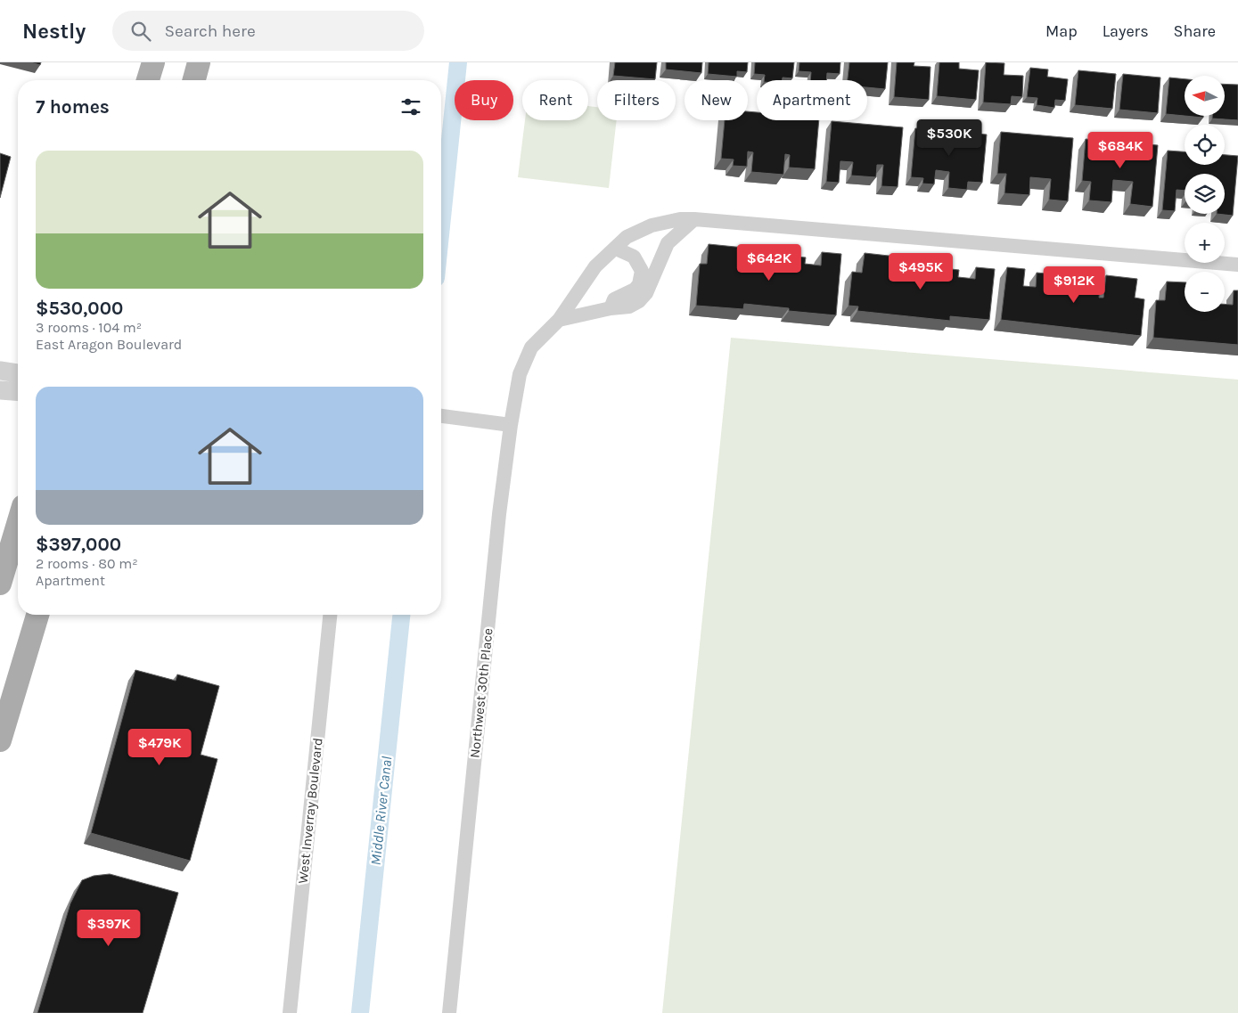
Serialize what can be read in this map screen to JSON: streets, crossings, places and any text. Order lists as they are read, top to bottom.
{
  "streets": {
    "street": ["Northwest 30th Place", "West Inverray Boulevard"]
  },
  "water": ["Middle River Canal"],
  "north": "left",
  "page": {
    "header": "Nestly",
    "search": "Search here",
    "nav": ["Map", "Layers", "Share"],
    "map_buttons": ["+", "−"],
    "chip": [
      "Buy",
      "Rent",
      "Filters",
      "New",
      "Apartment"
    ],
    "heading": "7 homes",
    "price": [
      "$530K",
      "$684K",
      "$642K",
      "$495K",
      "$912K",
      "$479K",
      "$397K"
    ],
    "list": [
      {
        "name": "$530,000",
        "note": "3 rooms · 104 m² · East Aragon Boulevard"
      },
      {
        "name": "$397,000",
        "note": "2 rooms · 80 m² · Apartment"
      }
    ]
  }
}
